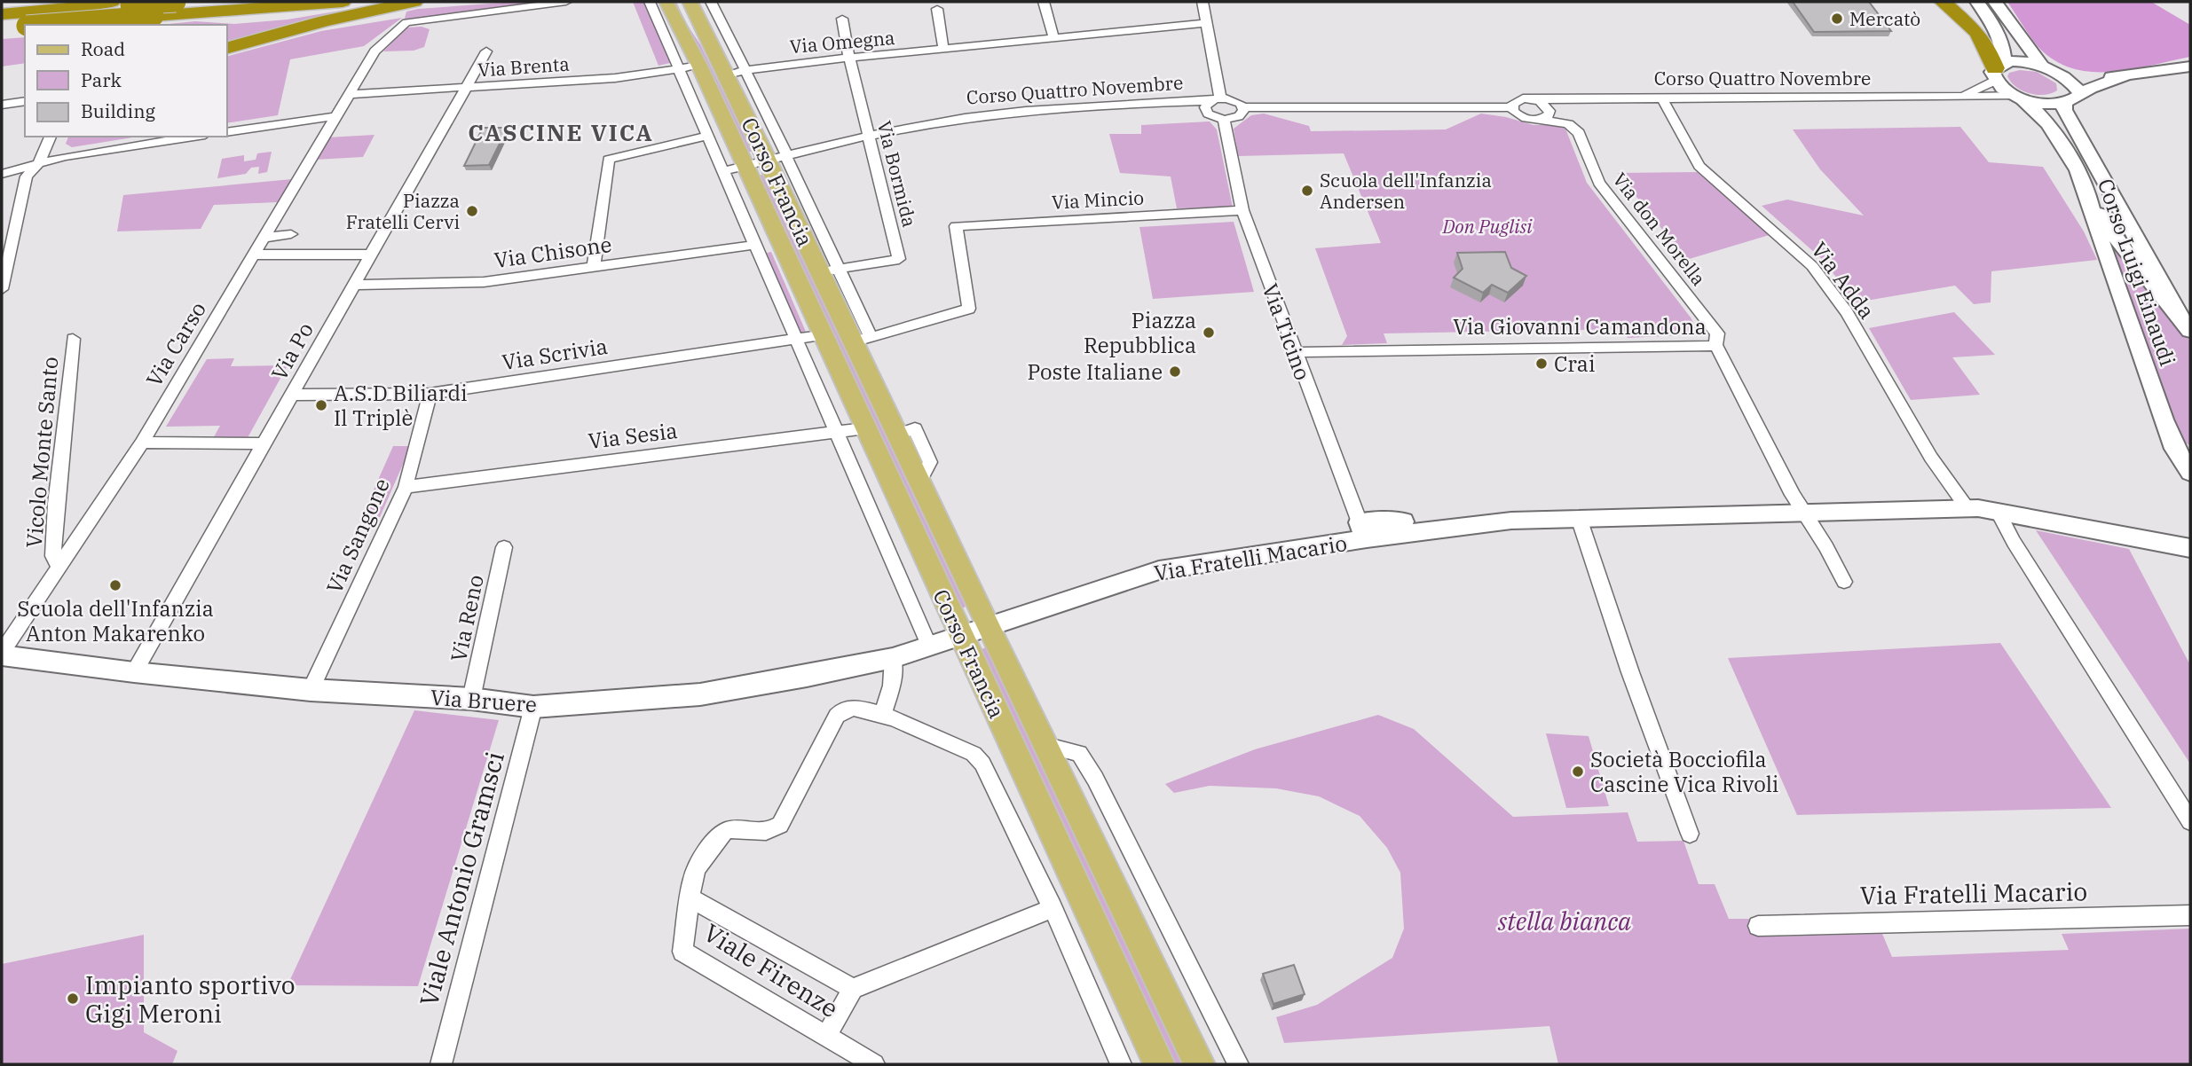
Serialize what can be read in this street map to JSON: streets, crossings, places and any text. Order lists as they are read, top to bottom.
{
  "streets": {
    "main road": [
      "Corso Francia",
      "Corso Luigi Einaudi",
      "Via Fratelli Macario",
      "Via Bruere"
    ],
    "street": [
      "Via Omegna",
      "Via Brenta",
      "Corso Quattro Novembre",
      "Via Bormida",
      "Via Mincio",
      "Via don Morella",
      "Via Chisone",
      "Via Adda",
      "Via Giovanni Camandona",
      "Via Ticino",
      "Via Carso",
      "Via Po",
      "Via Scrivia",
      "Via Sesia",
      "Vicolo Monte Santo",
      "Via Sangone",
      "Via Reno",
      "Viale Antonio Gramsci",
      "Viale Firenze"
    ]
  },
  "crossings": [
    ["Via Omegna", "Via Bormida"],
    ["Via Omegna", "Corso Francia"],
    ["Via Brenta", "Corso Francia"],
    ["Via Brenta", "Via Carso"],
    ["Via Brenta", "Via Po"],
    ["Corso Quattro Novembre", "Via Bormida"],
    ["Corso Quattro Novembre", "Corso Francia"],
    ["Corso Quattro Novembre", "Via don Morella"],
    ["Corso Quattro Novembre", "Corso Luigi Einaudi"],
    ["Corso Quattro Novembre", "Via Adda"],
    ["Via Bormida", "Corso Francia"],
    ["Corso Francia", "Via Mincio"],
    ["Corso Francia", "Via Chisone"],
    ["Corso Francia", "Via Scrivia"],
    ["Corso Francia", "Via Sesia"],
    ["Corso Francia", "Via Fratelli Macario"],
    ["Corso Francia", "Via Bruere"],
    ["Via Mincio", "Via Ticino"],
    ["Via don Morella", "Via Giovanni Camandona"],
    ["Via Chisone", "Via Po"],
    ["Via Adda", "Via Fratelli Macario"],
    ["Via Giovanni Camandona", "Via Ticino"],
    ["Via Giovanni Camandona", "Via Fratelli Macario"],
    ["Via Ticino", "Via Fratelli Macario"],
    ["Via Carso", "Vicolo Monte Santo"],
    ["Via Carso", "Via Bruere"],
    ["Via Po", "Via Scrivia"],
    ["Via Po", "Via Bruere"],
    ["Via Scrivia", "Via Sangone"],
    ["Via Sesia", "Via Sangone"],
    ["Via Sangone", "Via Bruere"],
    ["Via Fratelli Macario", "Via Bruere"],
    ["Via Reno", "Via Bruere"],
    ["Via Bruere", "Viale Antonio Gramsci"]
  ],
  "districts": ["CASCINE VICA"],
  "parks": ["Don Puglisi", "stella bianca"],
  "places": [
    "Mercatò",
    "Scuola dell'Infanzia Andersen",
    "Piazza Fratelli Cervi",
    "Piazza Repubblica",
    "Crai",
    "Poste Italiane",
    "A.S.D Biliardi Il Triplè",
    "Scuola dell'Infanzia Anton Makarenko",
    "Società Bocciofila Cascine Vica Rivoli",
    "Impianto sportivo Gigi Meroni"
  ],
  "legend": ["Road", "Park", "Building"]
}
